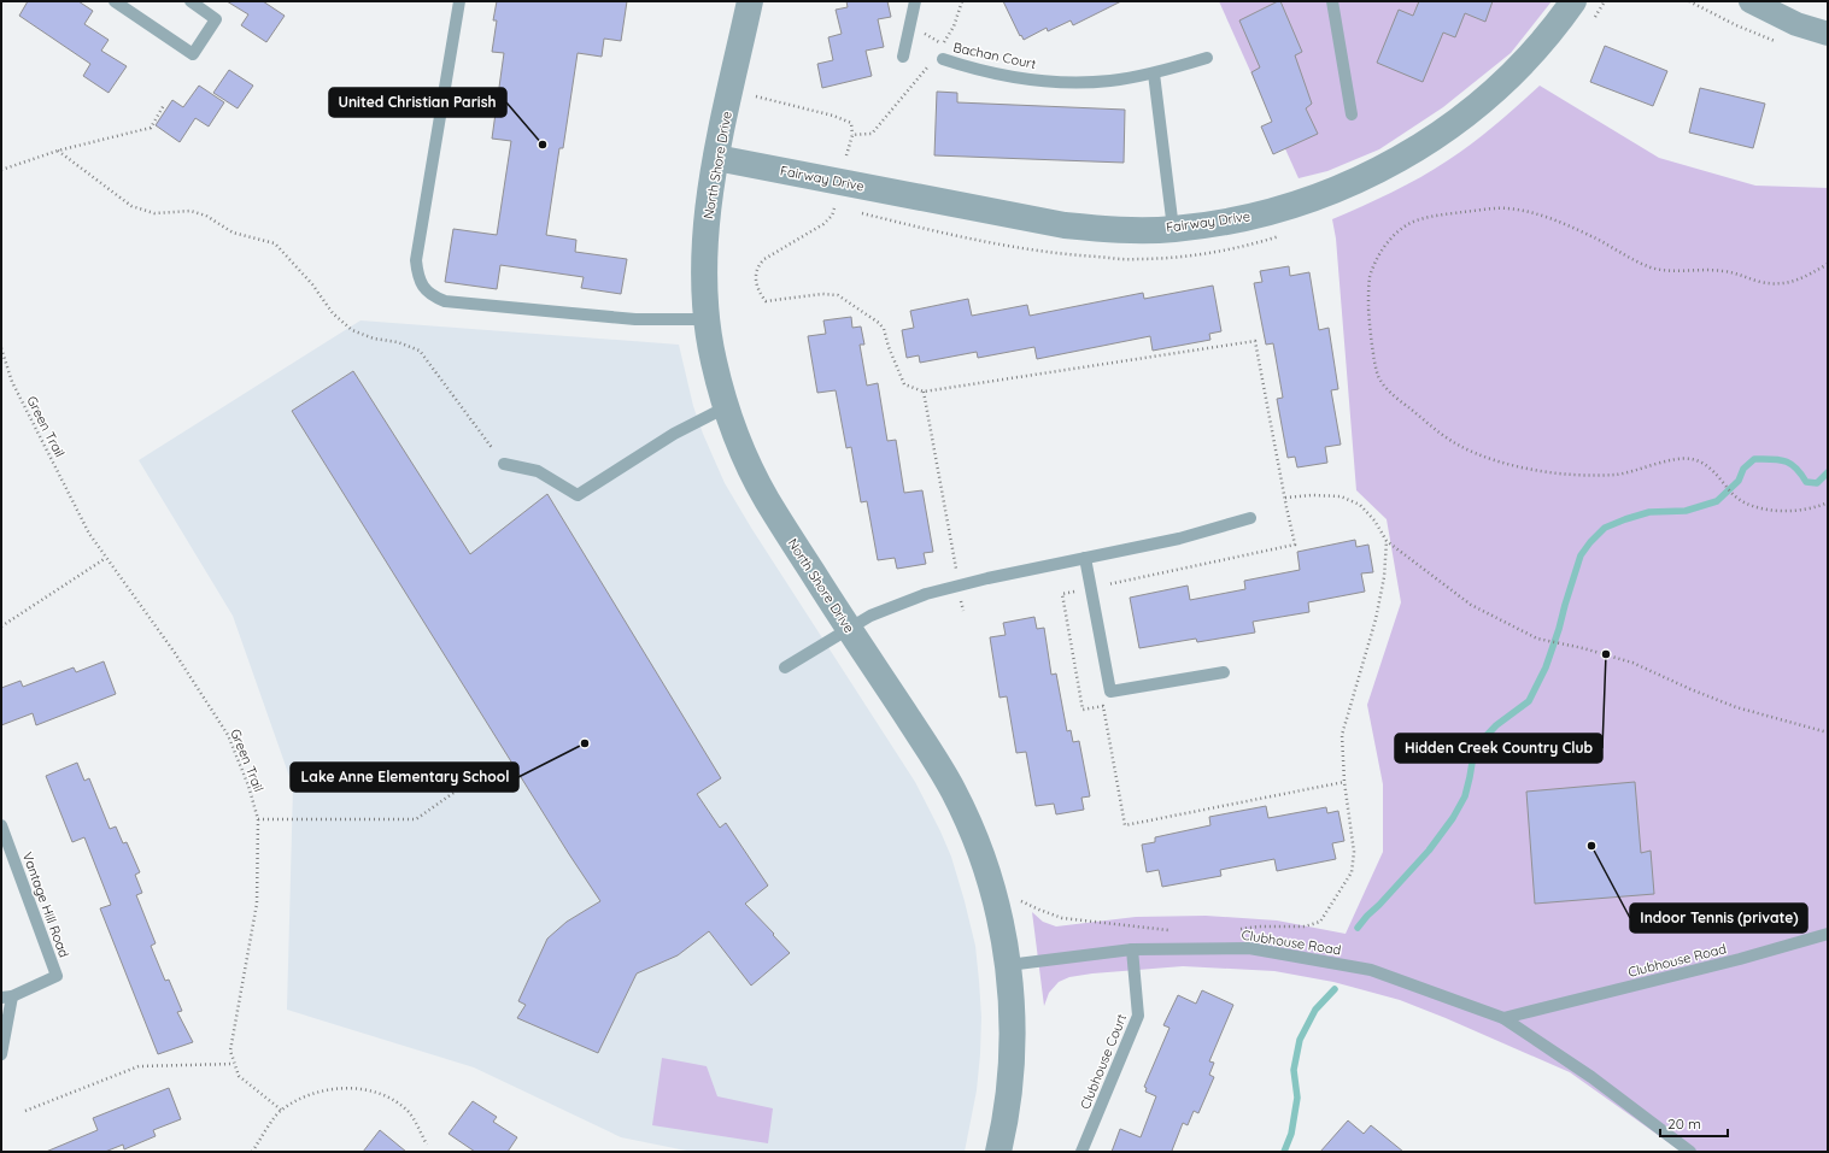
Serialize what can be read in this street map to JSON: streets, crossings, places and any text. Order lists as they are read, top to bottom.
{
  "streets": {
    "street": ["North Shore Drive", "Fairway Drive"],
    "lane": [
      "Bachan Court",
      "Vantage Hill Road",
      "Clubhouse Road",
      "Clubhouse Court"
    ],
    "path": ["Green Trail"]
  },
  "crossings": [
    ["North Shore Drive", "Fairway Drive"],
    ["North Shore Drive", "Clubhouse Road"],
    ["Clubhouse Road", "Clubhouse Court"]
  ],
  "places": [
    "United Christian Parish",
    "Hidden Creek Country Club",
    "Lake Anne Elementary School",
    "Indoor Tennis (private)"
  ],
  "scale_bar": "20 m"
}
